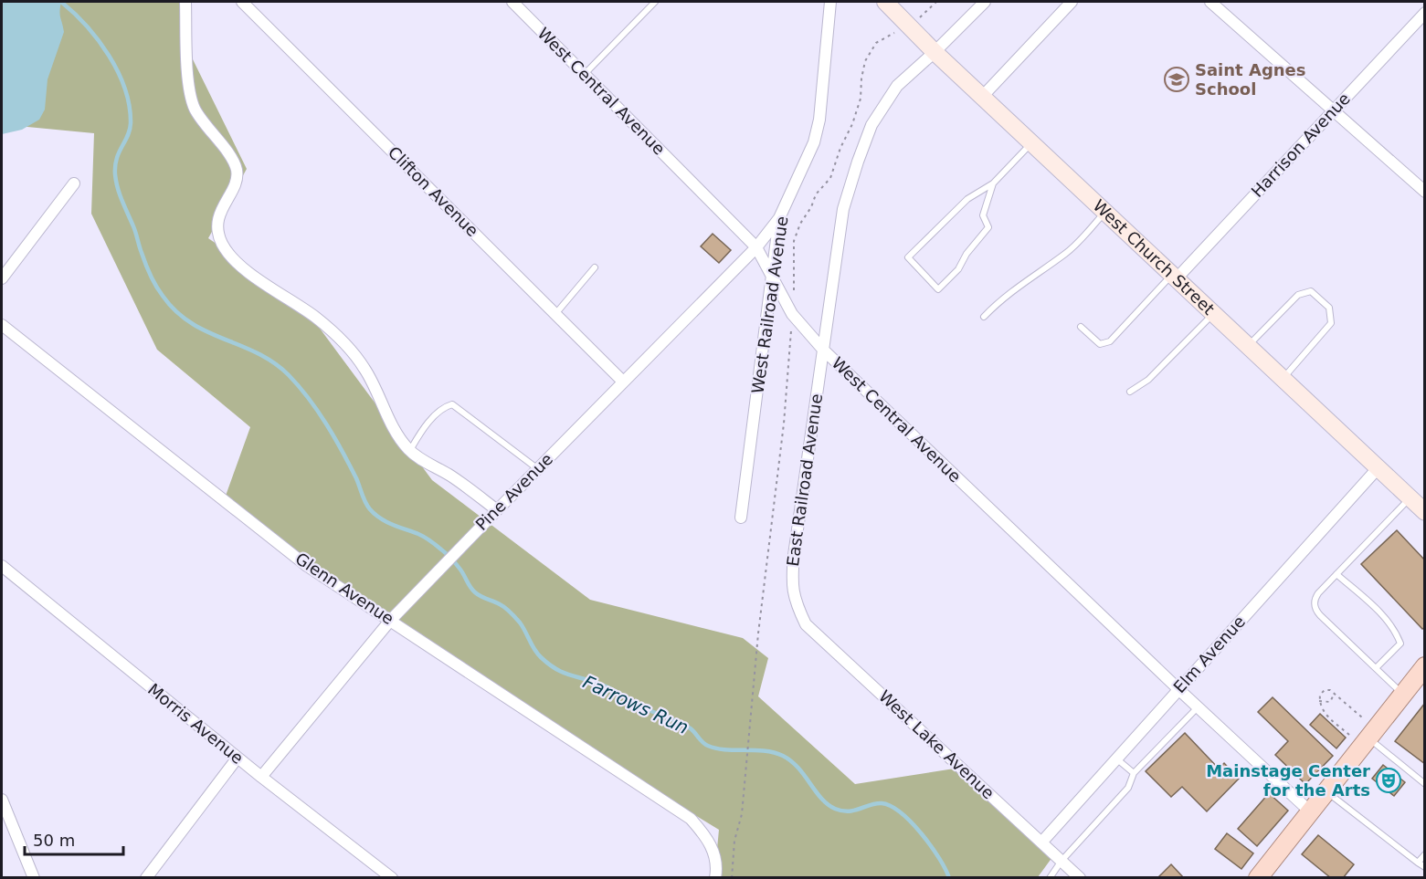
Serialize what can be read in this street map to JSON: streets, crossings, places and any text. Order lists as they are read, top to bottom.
{
  "streets": {
    "main road": ["West Church Street"],
    "street": [
      "West Central Avenue",
      "Harrison Avenue",
      "Clifton Avenue",
      "West Railroad Avenue",
      "East Railroad Avenue",
      "Pine Avenue",
      "Glenn Avenue",
      "Elm Avenue",
      "Morris Avenue",
      "West Lake Avenue"
    ]
  },
  "crossings": [
    ["West Central Avenue", "West Railroad Avenue"],
    ["West Central Avenue", "East Railroad Avenue"],
    ["West Central Avenue", "Pine Avenue"],
    ["West Central Avenue", "Elm Avenue"],
    ["Harrison Avenue", "West Church Street"],
    ["Clifton Avenue", "Pine Avenue"],
    ["West Church Street", "East Railroad Avenue"],
    ["West Church Street", "Elm Avenue"],
    ["West Railroad Avenue", "Pine Avenue"],
    ["East Railroad Avenue", "West Lake Avenue"],
    ["Pine Avenue", "Glenn Avenue"],
    ["Pine Avenue", "Morris Avenue"],
    ["Elm Avenue", "West Lake Avenue"]
  ],
  "water": ["Farrows Run"],
  "places": {
    "school or university": ["Saint Agnes School"],
    "theatre": ["Mainstage Center for the Arts"]
  },
  "scale_bar": "50 m"
}
